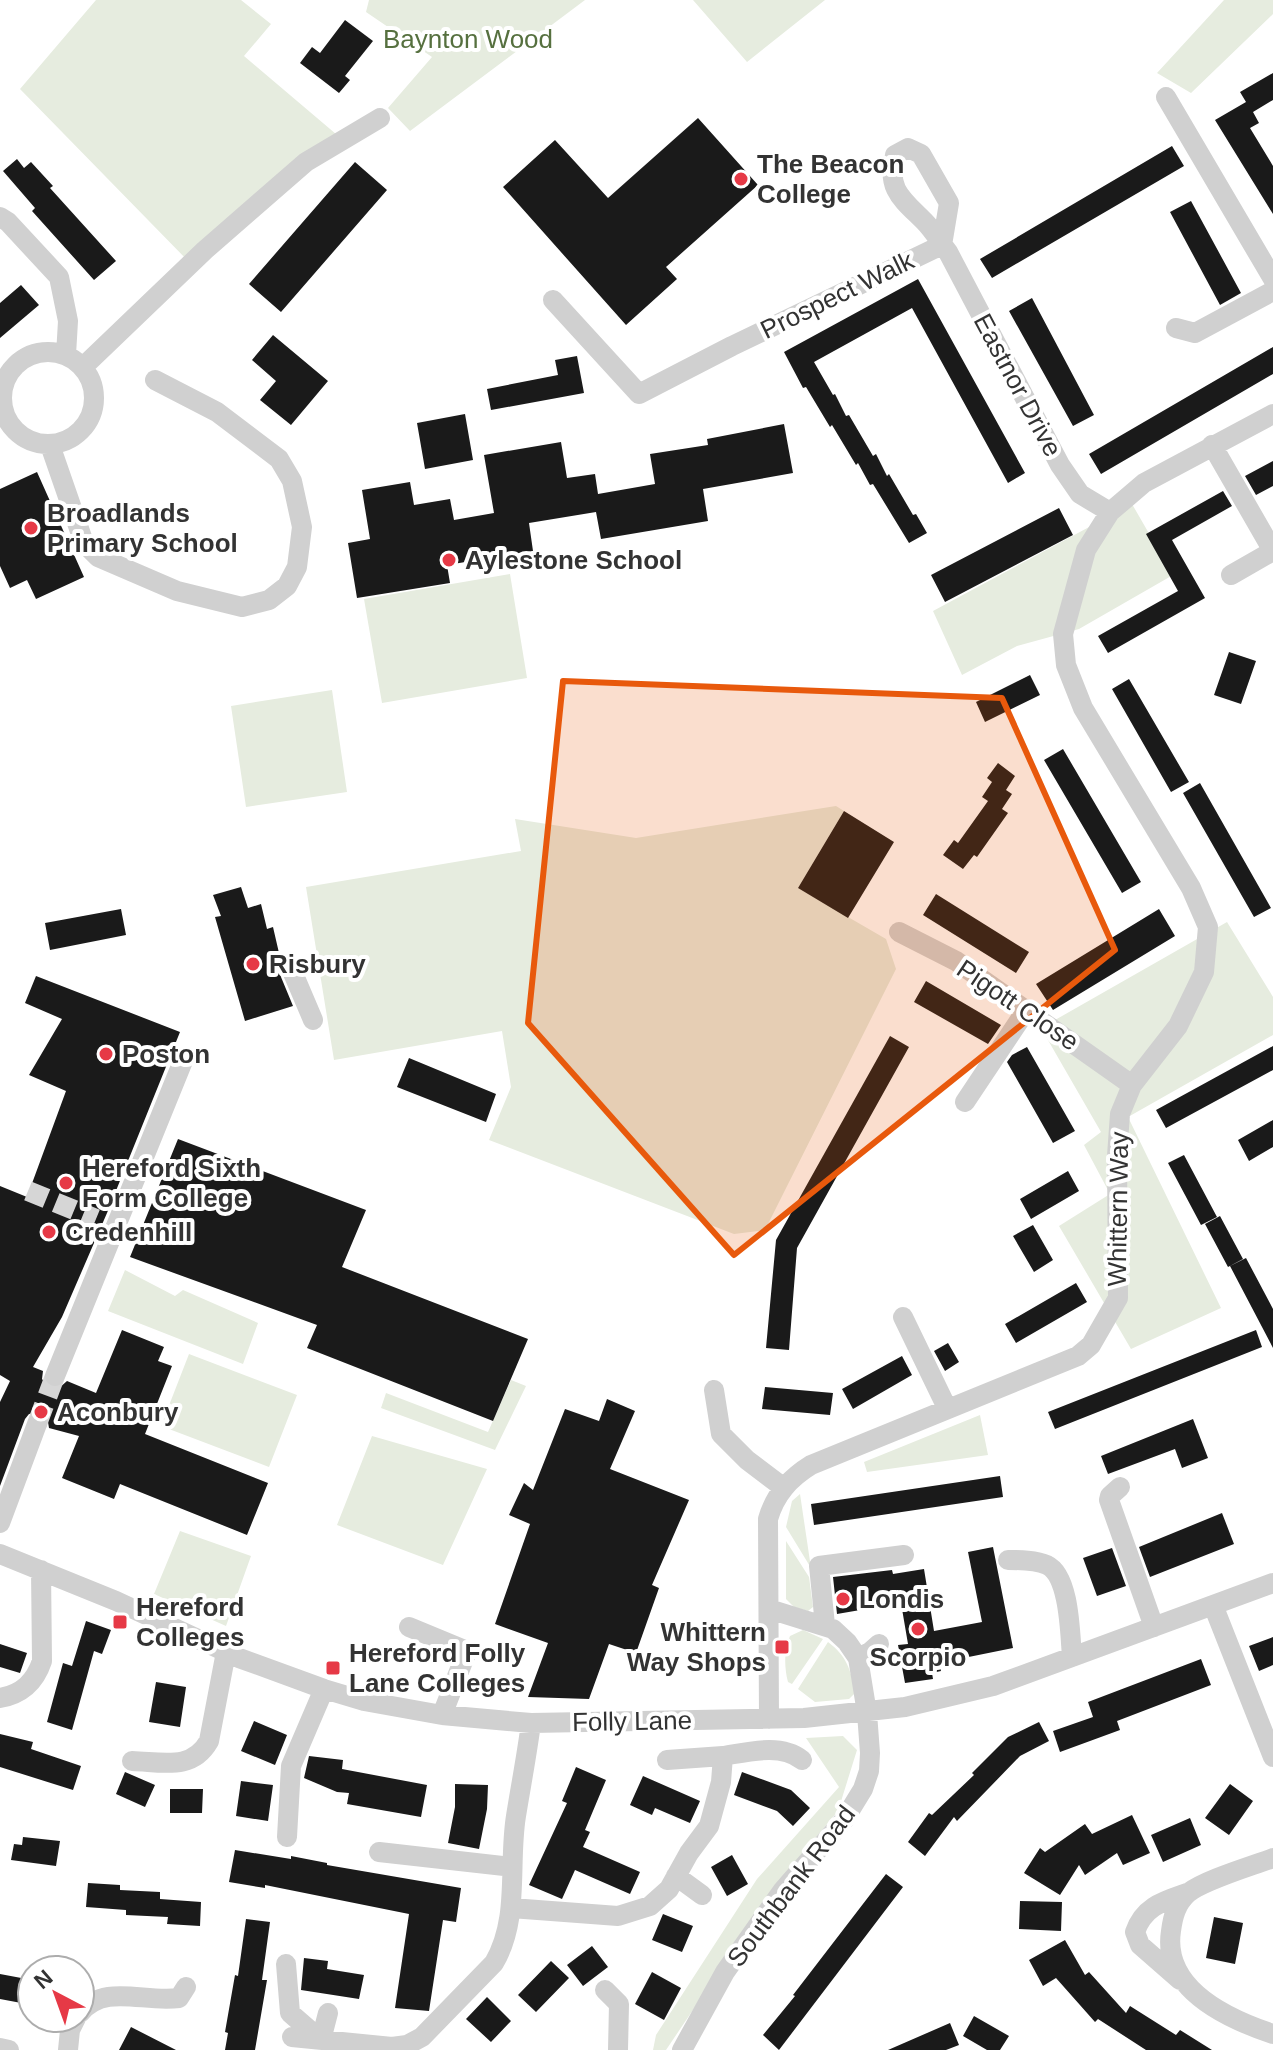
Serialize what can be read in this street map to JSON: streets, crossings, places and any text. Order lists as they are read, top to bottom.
{
  "streets": {
    "street": [
      "Prospect Walk",
      "Eastnor Drive",
      "Pigott Close",
      "Whittern Way",
      "Folly Lane",
      "Southbank Road"
    ]
  },
  "crossings": [
    ["Prospect Walk", "Eastnor Drive"],
    ["Eastnor Drive", "Whittern Way"],
    ["Pigott Close", "Whittern Way"],
    ["Whittern Way", "Folly Lane"],
    ["Folly Lane", "Southbank Road"]
  ],
  "parks": ["Baynton Wood"],
  "places": {
    "other": [
      "The Beacon College",
      "Broadlands Primary School",
      "Aylestone School",
      "Risbury",
      "Poston",
      "Hereford Sixth Form College",
      "Credenhill",
      "Aconbury",
      "Londis",
      "Scorpio"
    ],
    "transit": ["Hereford Colleges", "Whittern Way Shops", "Hereford Folly Lane Colleges"]
  },
  "north": "top left"
}
